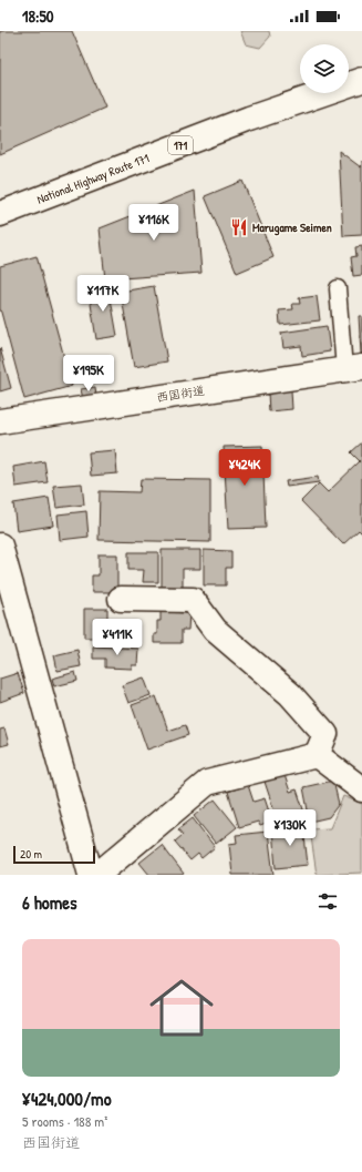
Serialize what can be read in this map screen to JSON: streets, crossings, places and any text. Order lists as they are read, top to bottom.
{
  "streets": {
    "main road": ["171", "National Highway Route 171", "西国街道"]
  },
  "places": {
    "restaurant": ["Marugame Seimen"]
  },
  "scale_bar": "20 m",
  "page": {
    "status": "18:50",
    "price": [
      "¥116K",
      "¥117K",
      "¥195K",
      "¥424K",
      "¥411K",
      "¥130K"
    ],
    "scale": "20 m",
    "heading": "6 homes",
    "list": [
      {
        "name": "¥424,000/mo",
        "note": "5 rooms · 188 m² · 西国街道"
      }
    ]
  }
}
